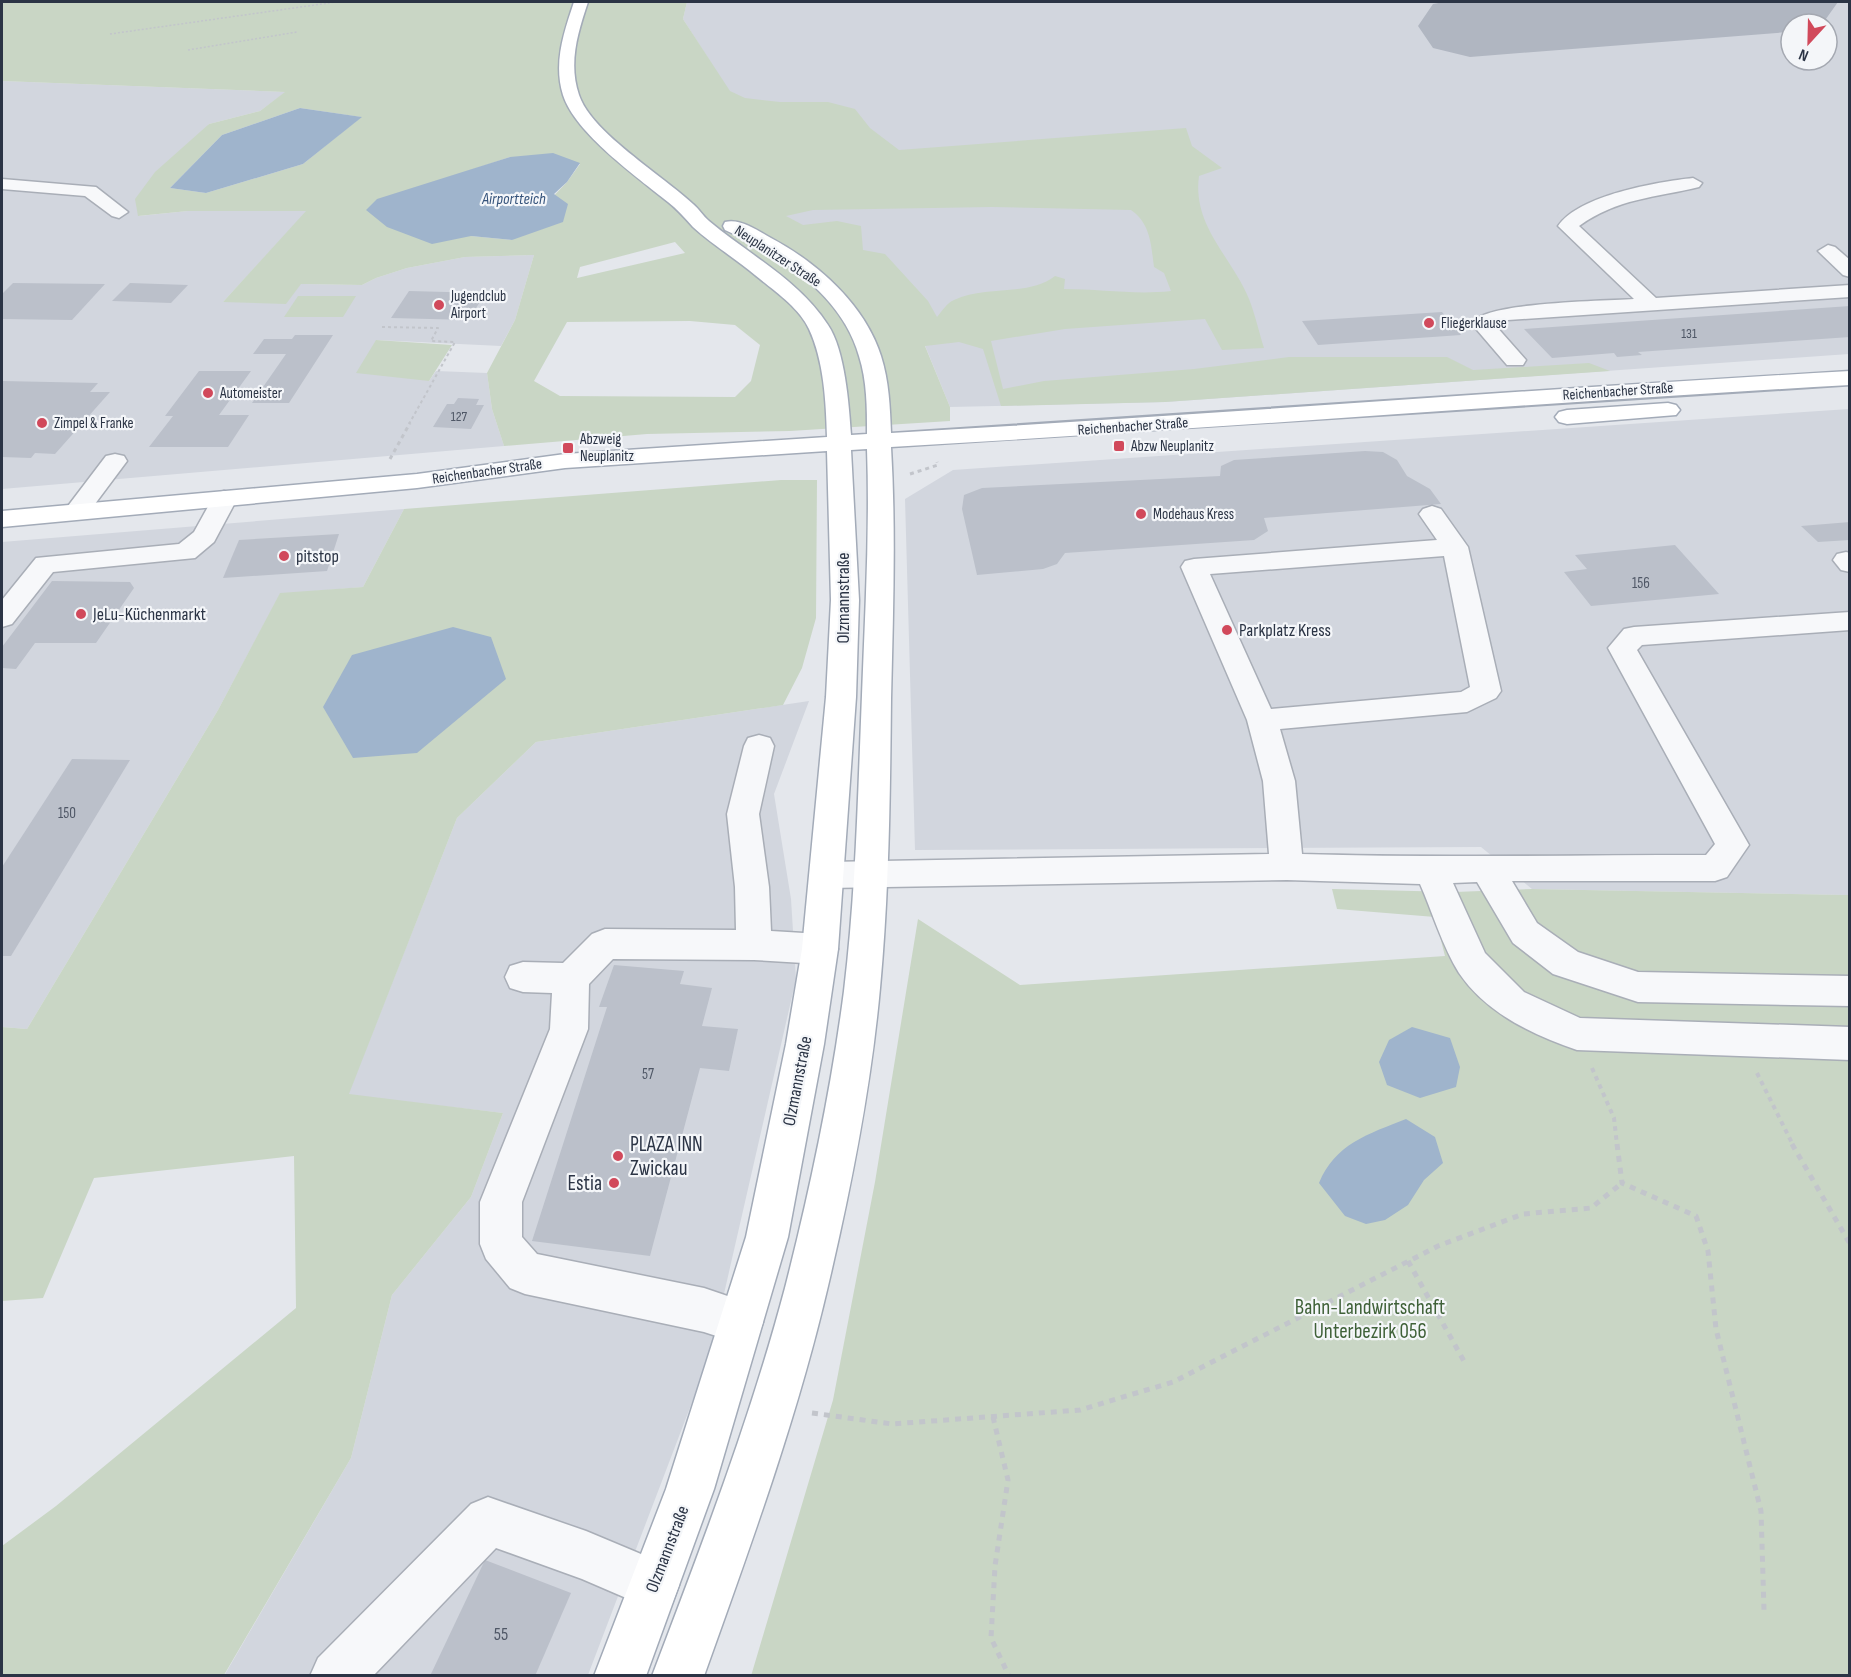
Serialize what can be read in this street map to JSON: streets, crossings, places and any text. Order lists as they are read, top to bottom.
{
  "streets": {
    "main road": ["Neuplanitzer Straße", "Reichenbacher Straße", "Olzmannstraße"]
  },
  "crossings": [
    ["Neuplanitzer Straße", "Reichenbacher Straße"],
    ["Neuplanitzer Straße", "Olzmannstraße"],
    ["Reichenbacher Straße", "Olzmannstraße"]
  ],
  "water": ["Airportteich"],
  "parks": ["Bahn-Landwirtschaft Unterbezirk 056"],
  "places": {
    "other": [
      "Jugendclub Airport",
      "Fliegerklause",
      "Automeister",
      "Zimpel & Franke",
      "Modehaus Kress",
      "pitstop",
      "JeLu-Küchenmarkt",
      "Parkplatz Kress",
      "PLAZA INN Zwickau",
      "Estia"
    ],
    "transit": ["Abzw Neuplanitz", "Abzweig Neuplanitz"]
  },
  "house_numbers": [
    "131",
    "127",
    "156",
    "150",
    "57",
    "55"
  ],
  "north": "bottom"
}
